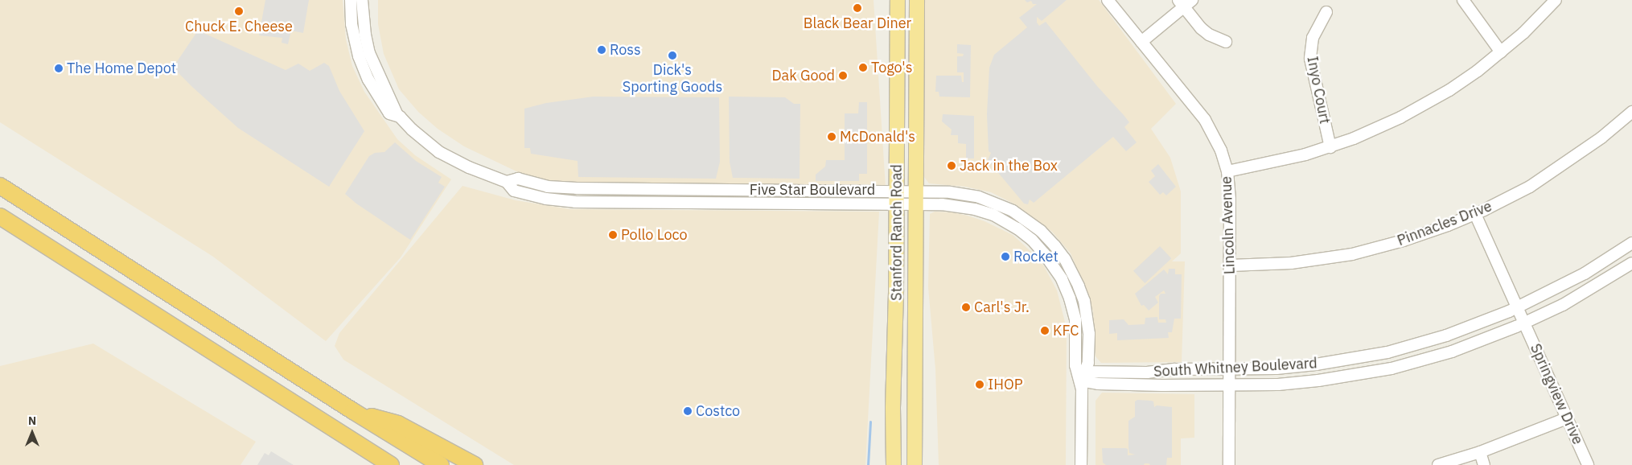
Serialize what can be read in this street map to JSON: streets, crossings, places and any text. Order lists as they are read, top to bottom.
{
  "streets": {
    "main road": ["Stanford Ranch Road"],
    "street": [
      "Inyo Court",
      "Five Star Boulevard",
      "Pinnacles Drive",
      "Lincoln Avenue",
      "South Whitney Boulevard",
      "Springview Drive"
    ]
  },
  "crossings": [
    ["Five Star Boulevard", "Stanford Ranch Road"],
    ["Five Star Boulevard", "South Whitney Boulevard"],
    ["Pinnacles Drive", "Lincoln Avenue"],
    ["Lincoln Avenue", "South Whitney Boulevard"],
    ["South Whitney Boulevard", "Springview Drive"]
  ],
  "places": [
    "Black Bear Diner",
    "Chuck E. Cheese",
    "Ross",
    "Dick's Sporting Goods",
    "Togo's",
    "The Home Depot",
    "Dak Good",
    "McDonald's",
    "Jack in the Box",
    "Pollo Loco",
    "Rocket",
    "Carl's Jr.",
    "KFC",
    "IHOP",
    "Costco"
  ],
  "north": "top"
}
